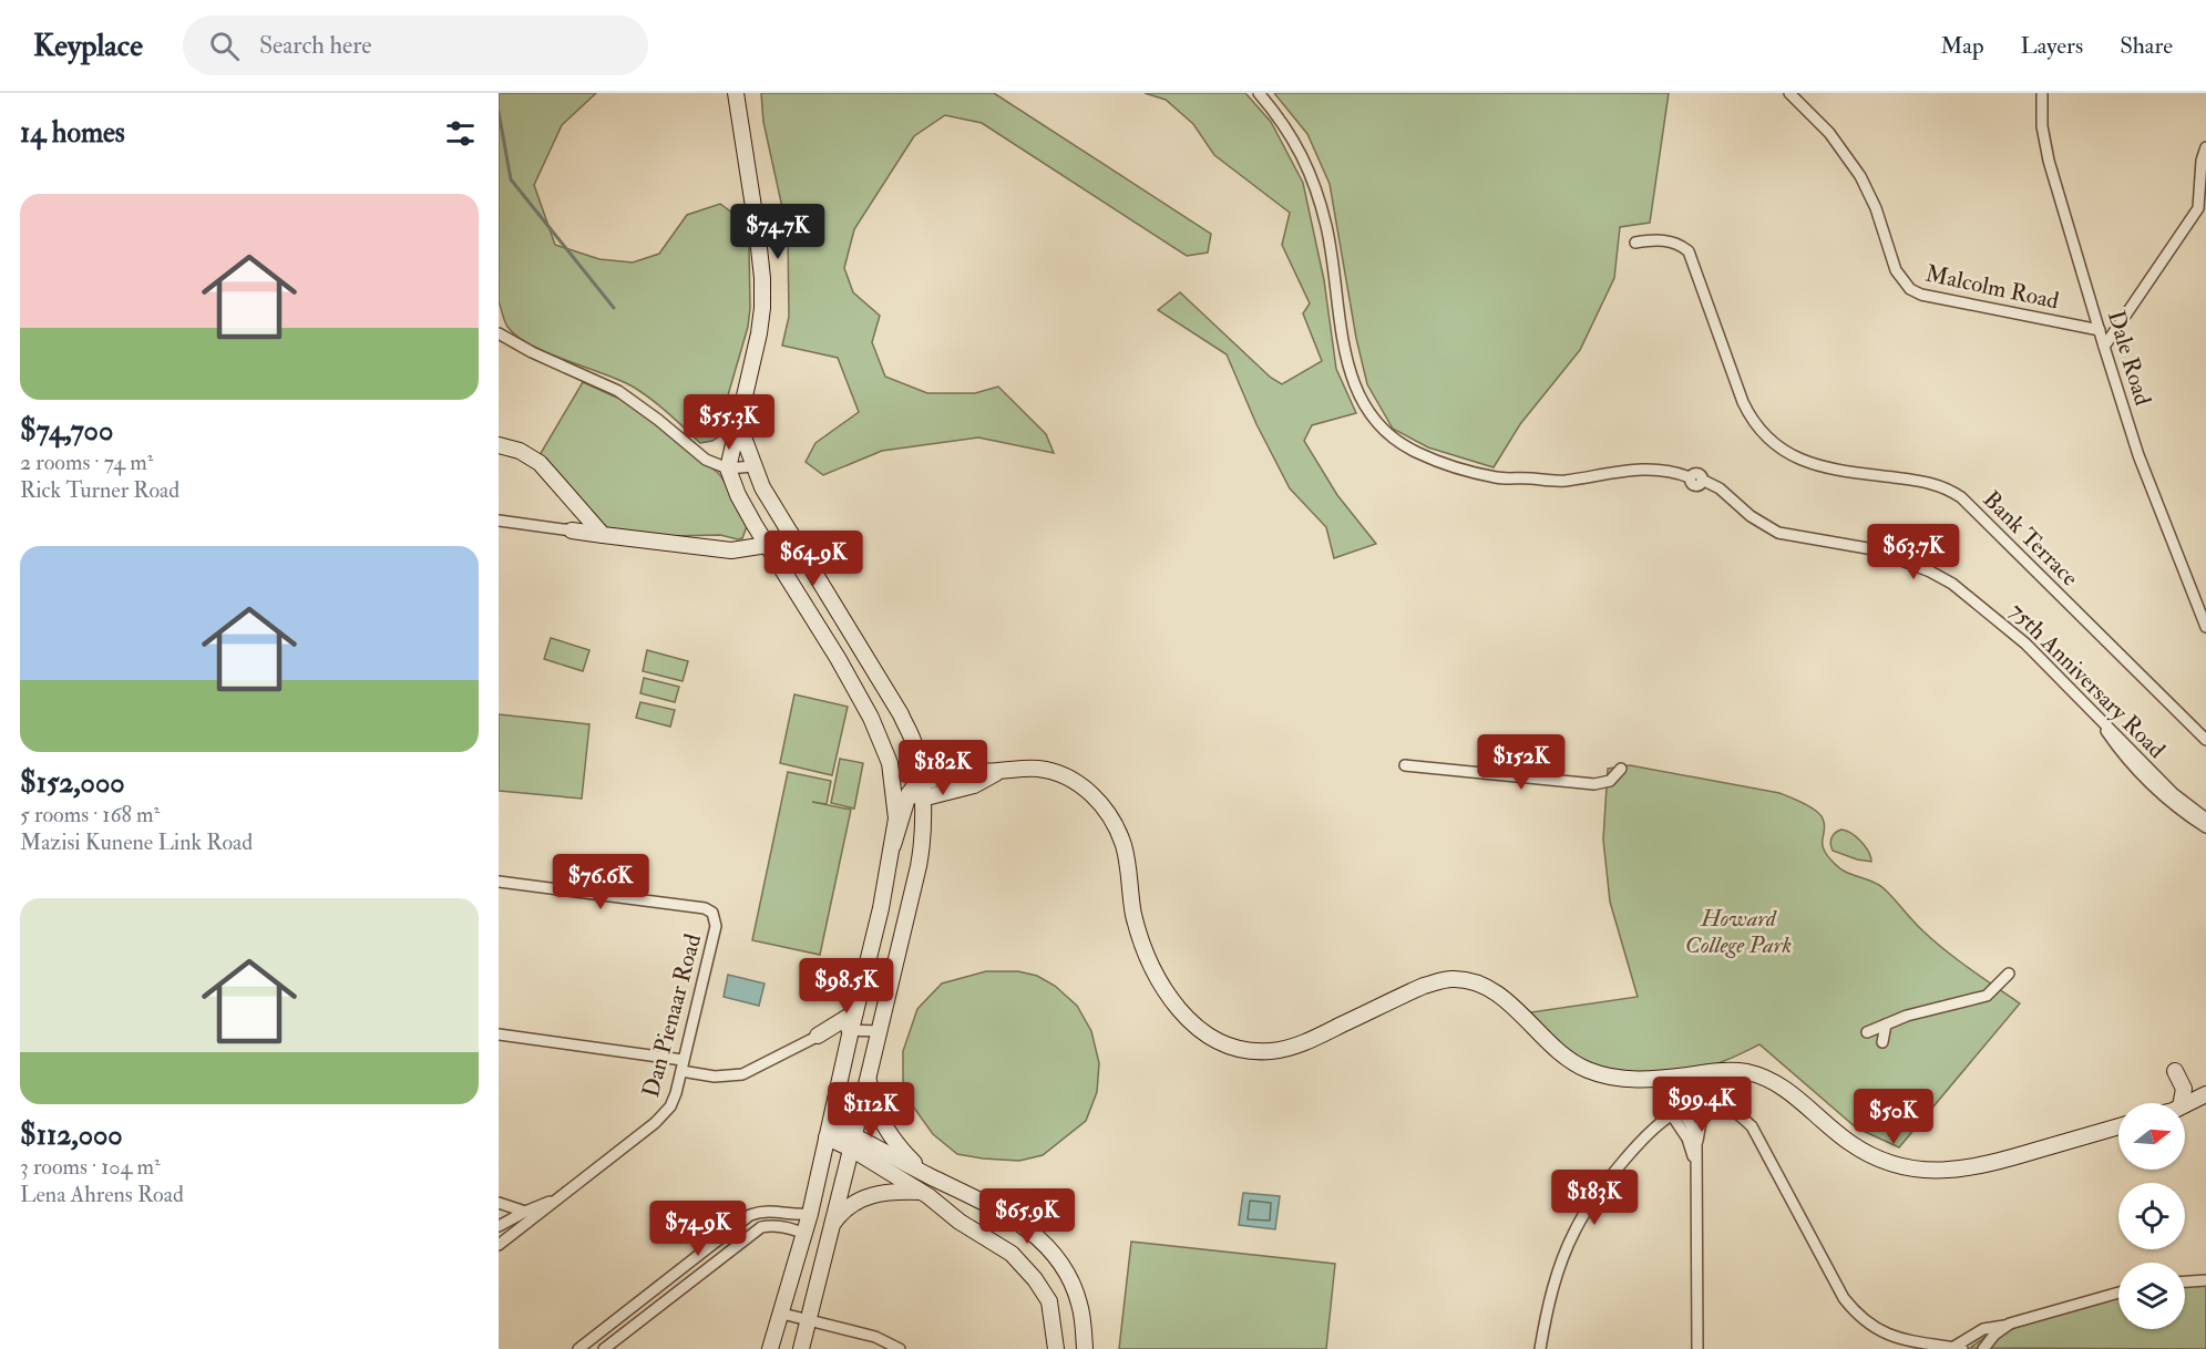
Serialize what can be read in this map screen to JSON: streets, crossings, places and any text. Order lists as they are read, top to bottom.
{
  "streets": {
    "street": [
      "Malcolm Road",
      "Dale Road",
      "Bank Terrace",
      "75th Anniversary Road",
      "Dan Pienaar Road"
    ]
  },
  "crossings": [
    ["Malcolm Road", "Dale Road"]
  ],
  "parks": ["Howard College Park"],
  "north": "right",
  "page": {
    "header": "Keyplace",
    "search": "Search here",
    "nav": ["Map", "Layers", "Share"],
    "heading": "14 homes",
    "list": [
      {
        "name": "$74,700",
        "note": "2 rooms · 74 m² · Rick Turner Road"
      },
      {
        "name": "$152,000",
        "note": "5 rooms · 168 m² · Mazisi Kunene Link Road"
      },
      {
        "name": "$112,000",
        "note": "3 rooms · 104 m² · Lena Ahrens Road"
      }
    ],
    "price": [
      "$74.7K",
      "$55.3K",
      "$63.7K",
      "$64.9K",
      "$152K",
      "$182K",
      "$76.6K",
      "$98.5K",
      "$99.4K",
      "$112K",
      "$50K",
      "$183K",
      "$65.9K",
      "$74.9K"
    ]
  }
}
